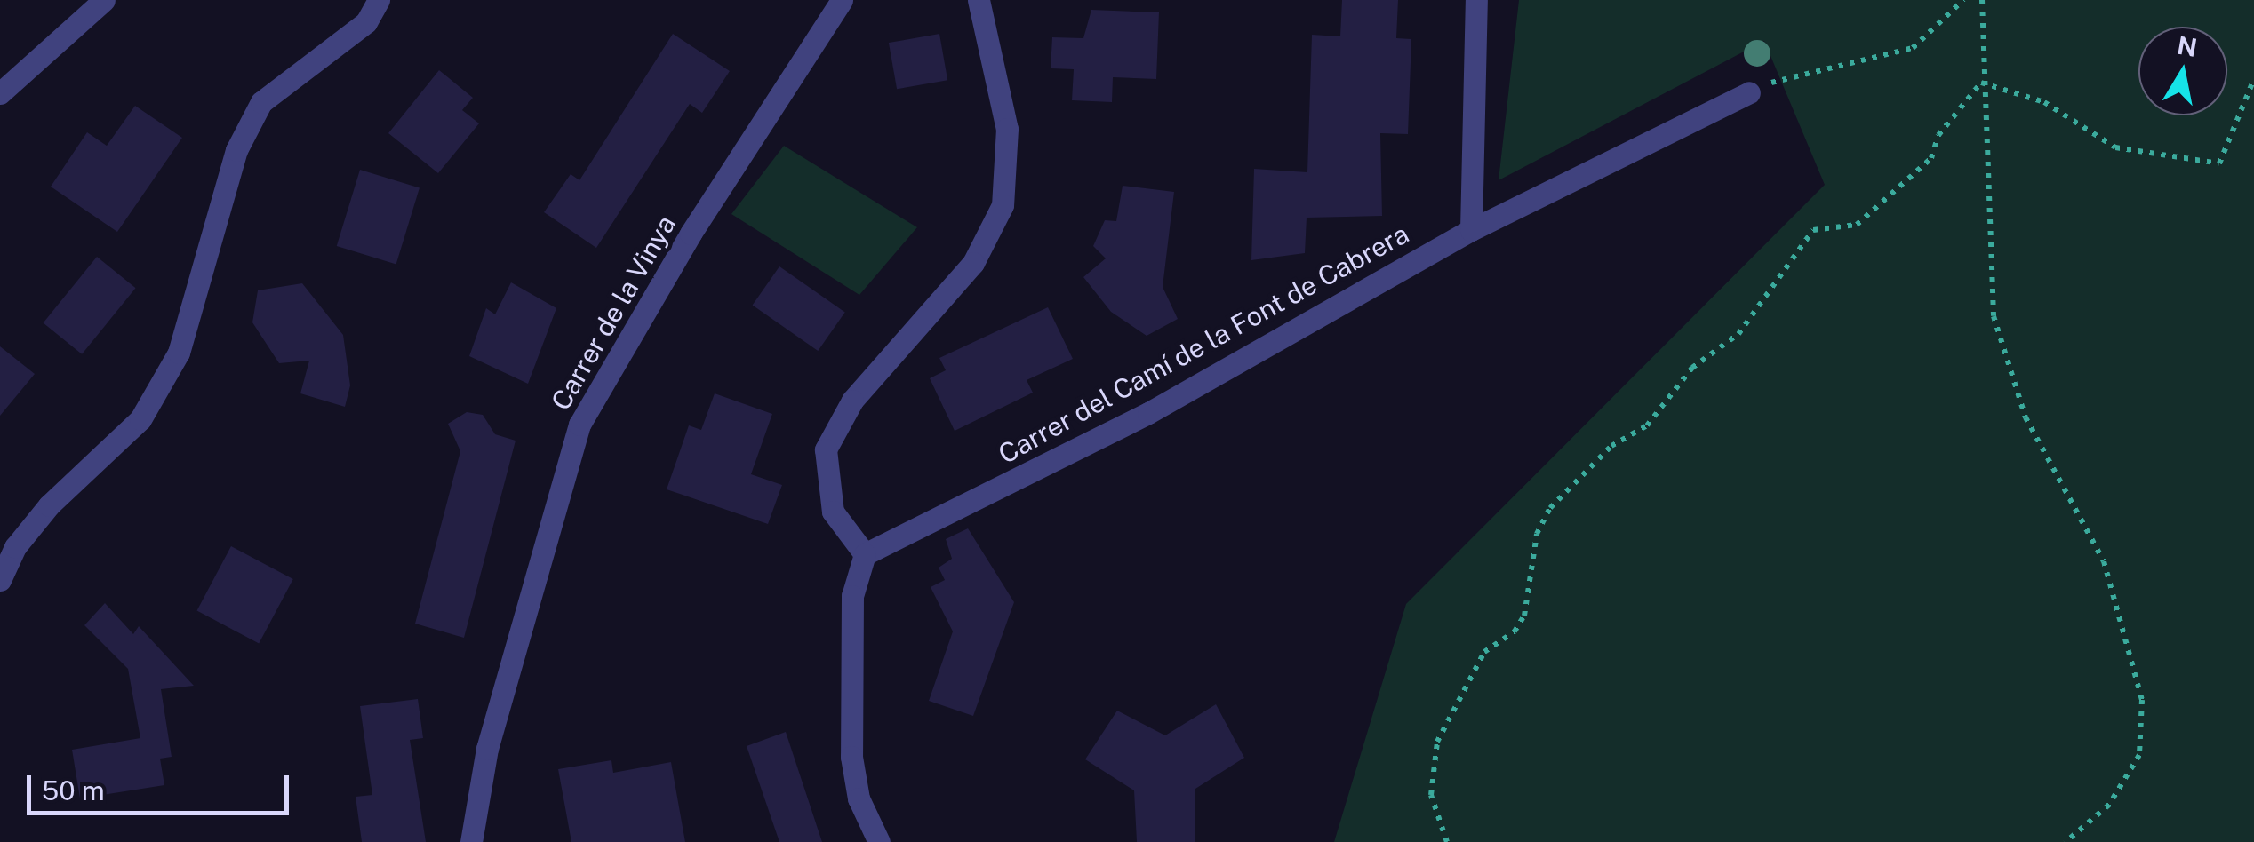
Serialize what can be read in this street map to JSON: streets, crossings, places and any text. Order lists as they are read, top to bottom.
{
  "streets": {
    "street": ["Carrer de la Vinya", "Carrer del Camí de la Font de Cabrera"]
  },
  "scale_bar": "50 m",
  "north": "top"
}
